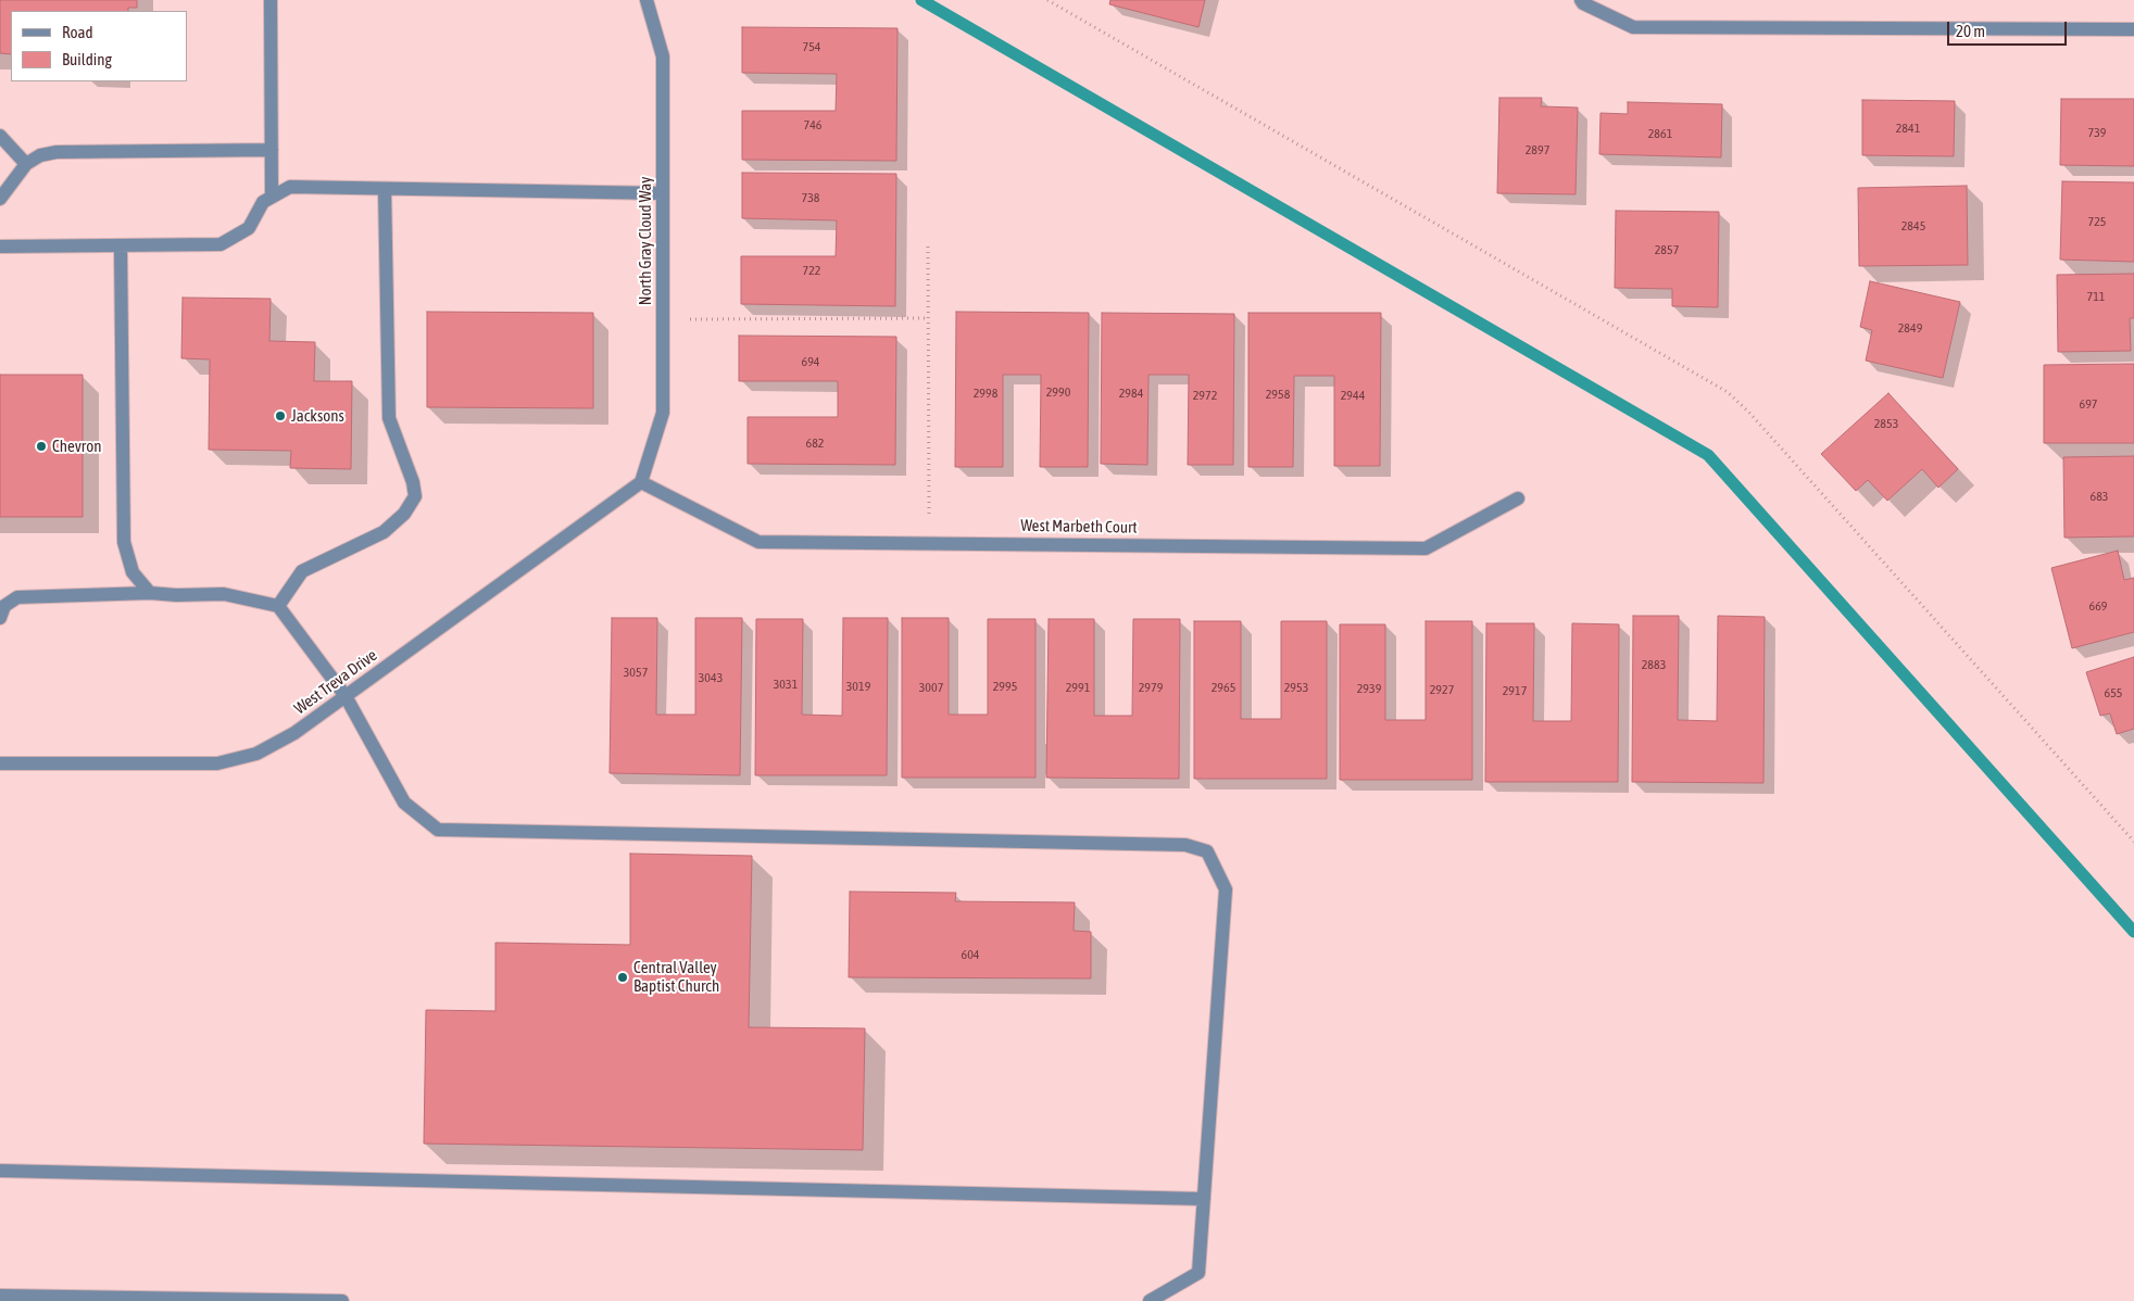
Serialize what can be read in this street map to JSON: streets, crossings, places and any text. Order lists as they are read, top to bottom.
{
  "streets": {
    "street": ["North Gray Cloud Way", "West Marbeth Court", "West Treva Drive"]
  },
  "crossings": [
    ["North Gray Cloud Way", "West Marbeth Court"],
    ["North Gray Cloud Way", "West Treva Drive"],
    ["West Marbeth Court", "West Treva Drive"]
  ],
  "places": ["Jacksons", "Chevron", "Central Valley Baptist Church"],
  "house_numbers": [
    "754",
    "746",
    "2841",
    "739",
    "2861",
    "2897",
    "738",
    "725",
    "2845",
    "2857",
    "722",
    "711",
    "2849",
    "694",
    "2990",
    "2998",
    "2984",
    "2958",
    "2972",
    "2944",
    "697",
    "2853",
    "682",
    "683",
    "669",
    "2883",
    "3057",
    "3043",
    "3031",
    "3019",
    "2995",
    "3007",
    "2991",
    "2979",
    "2965",
    "2953",
    "2939",
    "2927",
    "2917",
    "655",
    "604"
  ],
  "legend": ["Road", "Building"],
  "scale_bar": "20 m"
}
